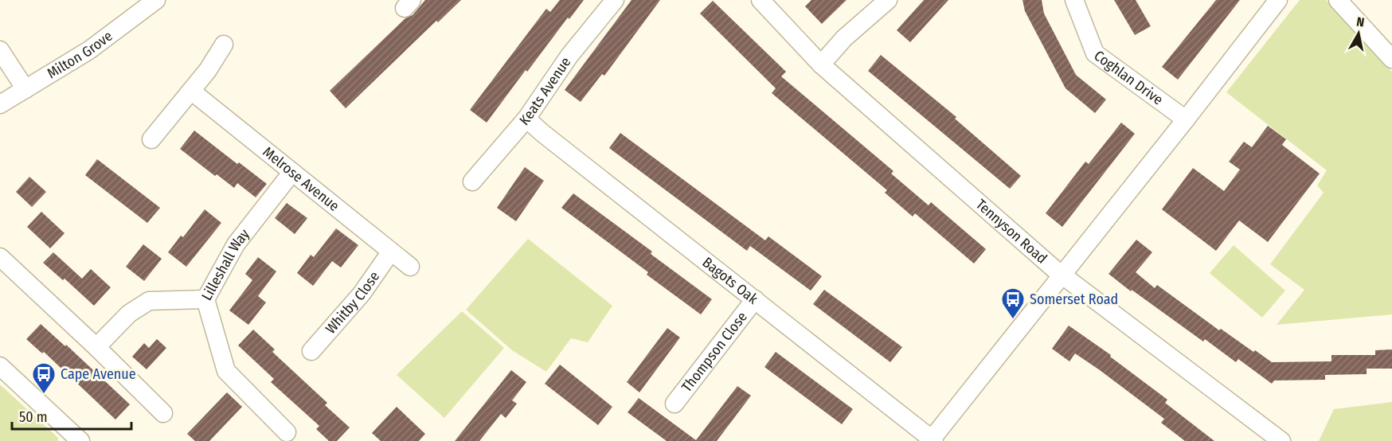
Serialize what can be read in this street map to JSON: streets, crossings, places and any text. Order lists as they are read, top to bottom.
{
  "streets": {
    "street": [
      "Milton Grove",
      "Coghlan Drive",
      "Keats Avenue",
      "Melrose Avenue",
      "Tennyson Road",
      "Lilleshall Way",
      "Bagots Oak",
      "Whitby Close",
      "Thompson Close"
    ]
  },
  "crossings": [
    ["Keats Avenue", "Bagots Oak"],
    ["Melrose Avenue", "Lilleshall Way"],
    ["Melrose Avenue", "Whitby Close"],
    ["Bagots Oak", "Thompson Close"]
  ],
  "places": {
    "bus stop": ["Somerset Road", "Cape Avenue"]
  },
  "scale_bar": "50 m",
  "north": "top"
}
